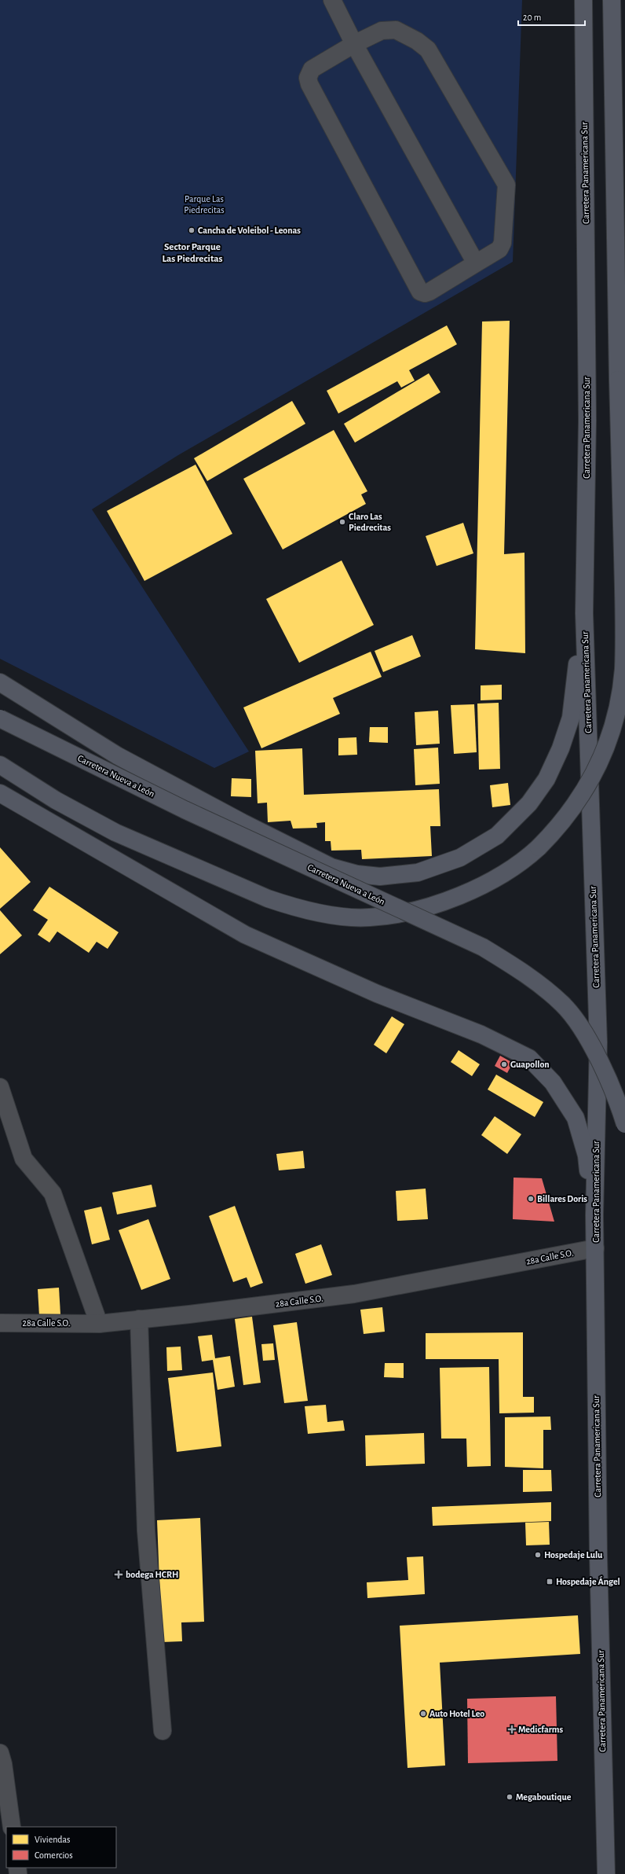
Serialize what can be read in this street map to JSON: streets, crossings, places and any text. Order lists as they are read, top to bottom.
{
  "streets": {
    "highway": ["Carretera Panamericana Sur", "Carretera Nueva a León"],
    "street": ["28a Calle S.O."]
  },
  "crossings": [
    ["Carretera Panamericana Sur", "28a Calle S.O."]
  ],
  "districts": ["Sector Parque Las Piedrecitas"],
  "parks": ["Parque Las Piedrecitas"],
  "places": {
    "other": [
      "Cancha de Voleibol - Leonas",
      "Claro Las Piedrecitas",
      "Guapollon",
      "Billares Doris",
      "Hospedaje Lulu",
      "Auto Hotel Leo",
      "Megaboutique"
    ],
    "health": ["bodega HCRH", "Medicfarms"],
    "transit": ["Hospedaje Ángel"]
  },
  "legend": ["Viviendas", "Comercios"],
  "scale_bar": "20 m"
}
